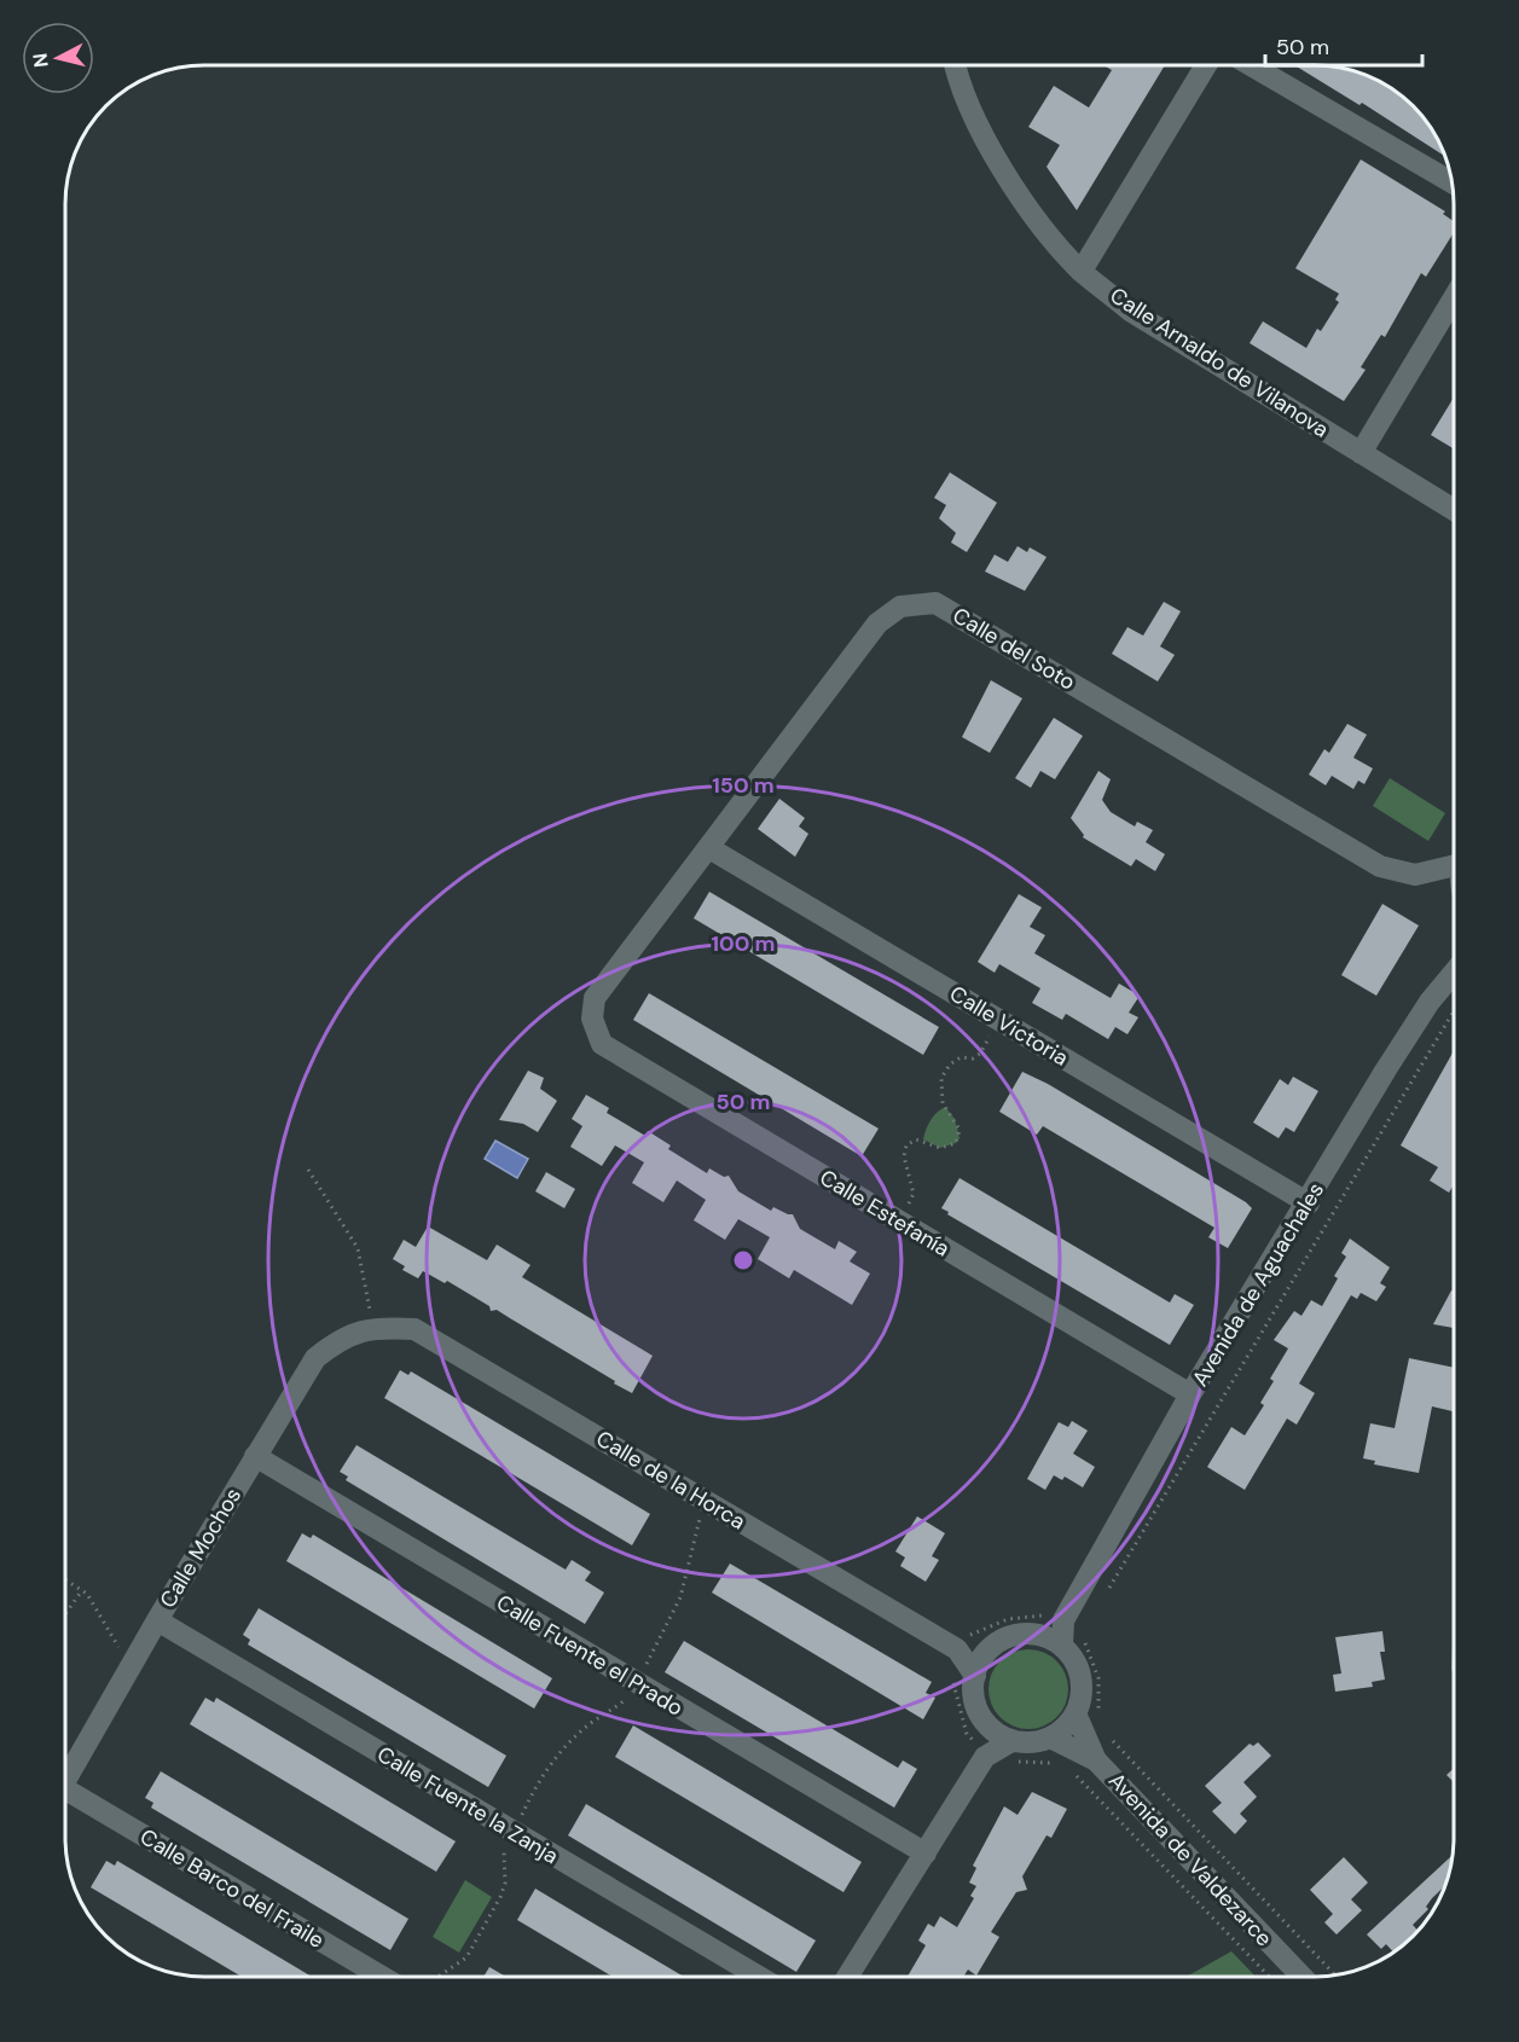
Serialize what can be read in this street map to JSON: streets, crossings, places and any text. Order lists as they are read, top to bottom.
{
  "streets": {
    "street": [
      "Calle Arnaldo de Vilanova",
      "Calle del Soto",
      "Calle Victoria",
      "Calle Estefanía",
      "Avenida de Aguachales",
      "Calle de la Horca",
      "Calle Mochos",
      "Calle Fuente el Prado",
      "Calle Fuente la Zanja",
      "Avenida de Valdezarce",
      "Calle Barco del Fraile"
    ]
  },
  "crossings": [
    ["Calle del Soto", "Calle Victoria"],
    ["Calle del Soto", "Calle Estefanía"],
    ["Calle Victoria", "Avenida de Aguachales"],
    ["Calle Estefanía", "Avenida de Aguachales"],
    ["Avenida de Aguachales", "Calle de la Horca"],
    ["Avenida de Aguachales", "Avenida de Valdezarce"],
    ["Calle de la Horca", "Calle Mochos"],
    ["Calle de la Horca", "Avenida de Valdezarce"],
    ["Calle Mochos", "Calle Fuente el Prado"],
    ["Calle Mochos", "Calle Fuente la Zanja"]
  ],
  "scale_bar": "50 m",
  "north": "left",
  "rings": ["150 m", "100 m", "50 m"]
}
